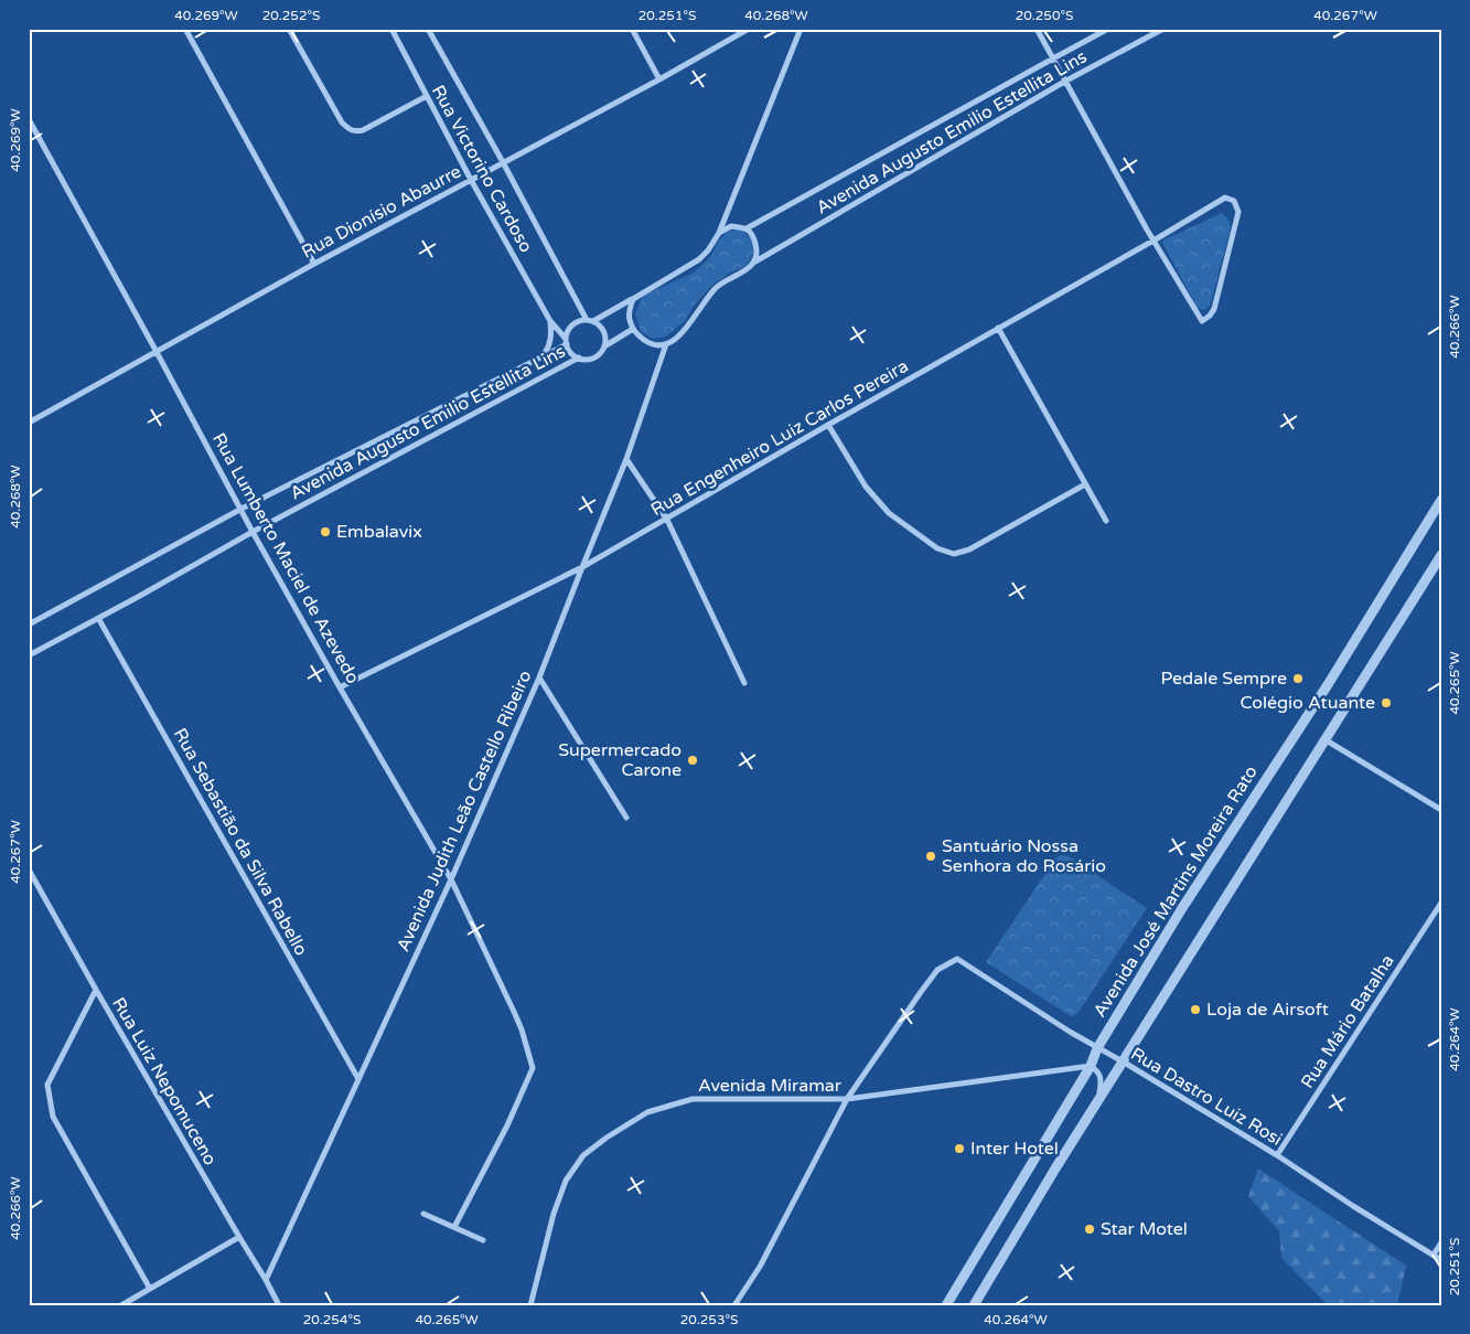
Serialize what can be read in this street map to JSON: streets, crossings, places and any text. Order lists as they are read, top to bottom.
{
  "streets": {
    "street": [
      "Avenida Augusto Emilio Estellita Lins",
      "Rua Victorino Cardoso",
      "Rua Dionísio Abaurre",
      "Rua Engenheiro Luiz Carlos Pereira",
      "Rua Lumberto Maciel de Azevedo",
      "Avenida Judith Leão Castello Ribeiro",
      "Rua Sebastião da Silva Rabello",
      "Avenida José Martins Moreira Rato",
      "Rua Mário Batalha",
      "Rua Luiz Nepomuceno",
      "Avenida Miramar",
      "Rua Dastro Luiz Rosi"
    ]
  },
  "crossings": [
    ["Avenida Augusto Emilio Estellita Lins", "Rua Victorino Cardoso"],
    ["Avenida Augusto Emilio Estellita Lins", "Rua Lumberto Maciel de Azevedo"],
    ["Avenida Augusto Emilio Estellita Lins", "Avenida Judith Leão Castello Ribeiro"],
    ["Avenida Augusto Emilio Estellita Lins", "Rua Sebastião da Silva Rabello"],
    ["Rua Victorino Cardoso", "Rua Dionísio Abaurre"],
    ["Rua Dionísio Abaurre", "Rua Lumberto Maciel de Azevedo"],
    ["Rua Engenheiro Luiz Carlos Pereira", "Rua Lumberto Maciel de Azevedo"],
    ["Rua Engenheiro Luiz Carlos Pereira", "Avenida Judith Leão Castello Ribeiro"],
    ["Rua Lumberto Maciel de Azevedo", "Avenida Judith Leão Castello Ribeiro"],
    ["Avenida Judith Leão Castello Ribeiro", "Rua Sebastião da Silva Rabello"],
    ["Avenida Judith Leão Castello Ribeiro", "Rua Luiz Nepomuceno"],
    ["Avenida José Martins Moreira Rato", "Avenida Miramar"],
    ["Avenida José Martins Moreira Rato", "Rua Dastro Luiz Rosi"],
    ["Rua Mário Batalha", "Rua Dastro Luiz Rosi"],
    ["Avenida Miramar", "Rua Dastro Luiz Rosi"]
  ],
  "places": [
    "Embalavix",
    "Pedale Sempre",
    "Colégio Atuante",
    "Supermercado Carone",
    "Santuário Nossa Senhora do Rosário",
    "Loja de Airsoft",
    "Inter Hotel",
    "Star Motel"
  ],
  "coordinates": [
    "40.269°W",
    "20.252°S",
    "20.251°S",
    "40.268°W",
    "20.250°S",
    "40.267°W",
    "40.266°W",
    "40.265°W",
    "40.264°W",
    "20.254°S",
    "20.253°S"
  ]
}
